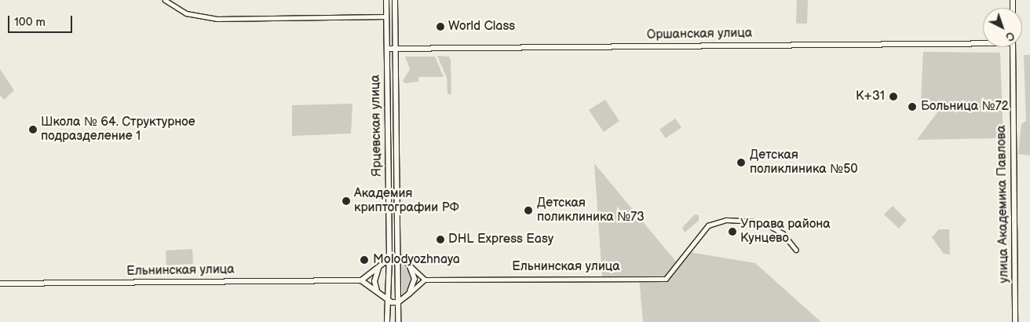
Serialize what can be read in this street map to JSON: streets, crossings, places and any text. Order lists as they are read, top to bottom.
{
  "streets": {
    "street": [
      "Оршанская улица",
      "Ярцевская улица",
      "улица Академика Павлова",
      "Ельнинская улица"
    ]
  },
  "crossings": [
    ["Оршанская улица", "Ярцевская улица"]
  ],
  "places": [
    "World Class",
    "К+31",
    "Больница №72",
    "Школа № 64. Структурное подразделение 1",
    "Детская поликлиника №50",
    "Академия криптографии РФ",
    "Детская поликлиника №73",
    "Управа района Кунцево",
    "DHL Express Easy",
    "Molodyozhnaya"
  ],
  "scale_bar": "100 m",
  "north": "bottom right"
}
